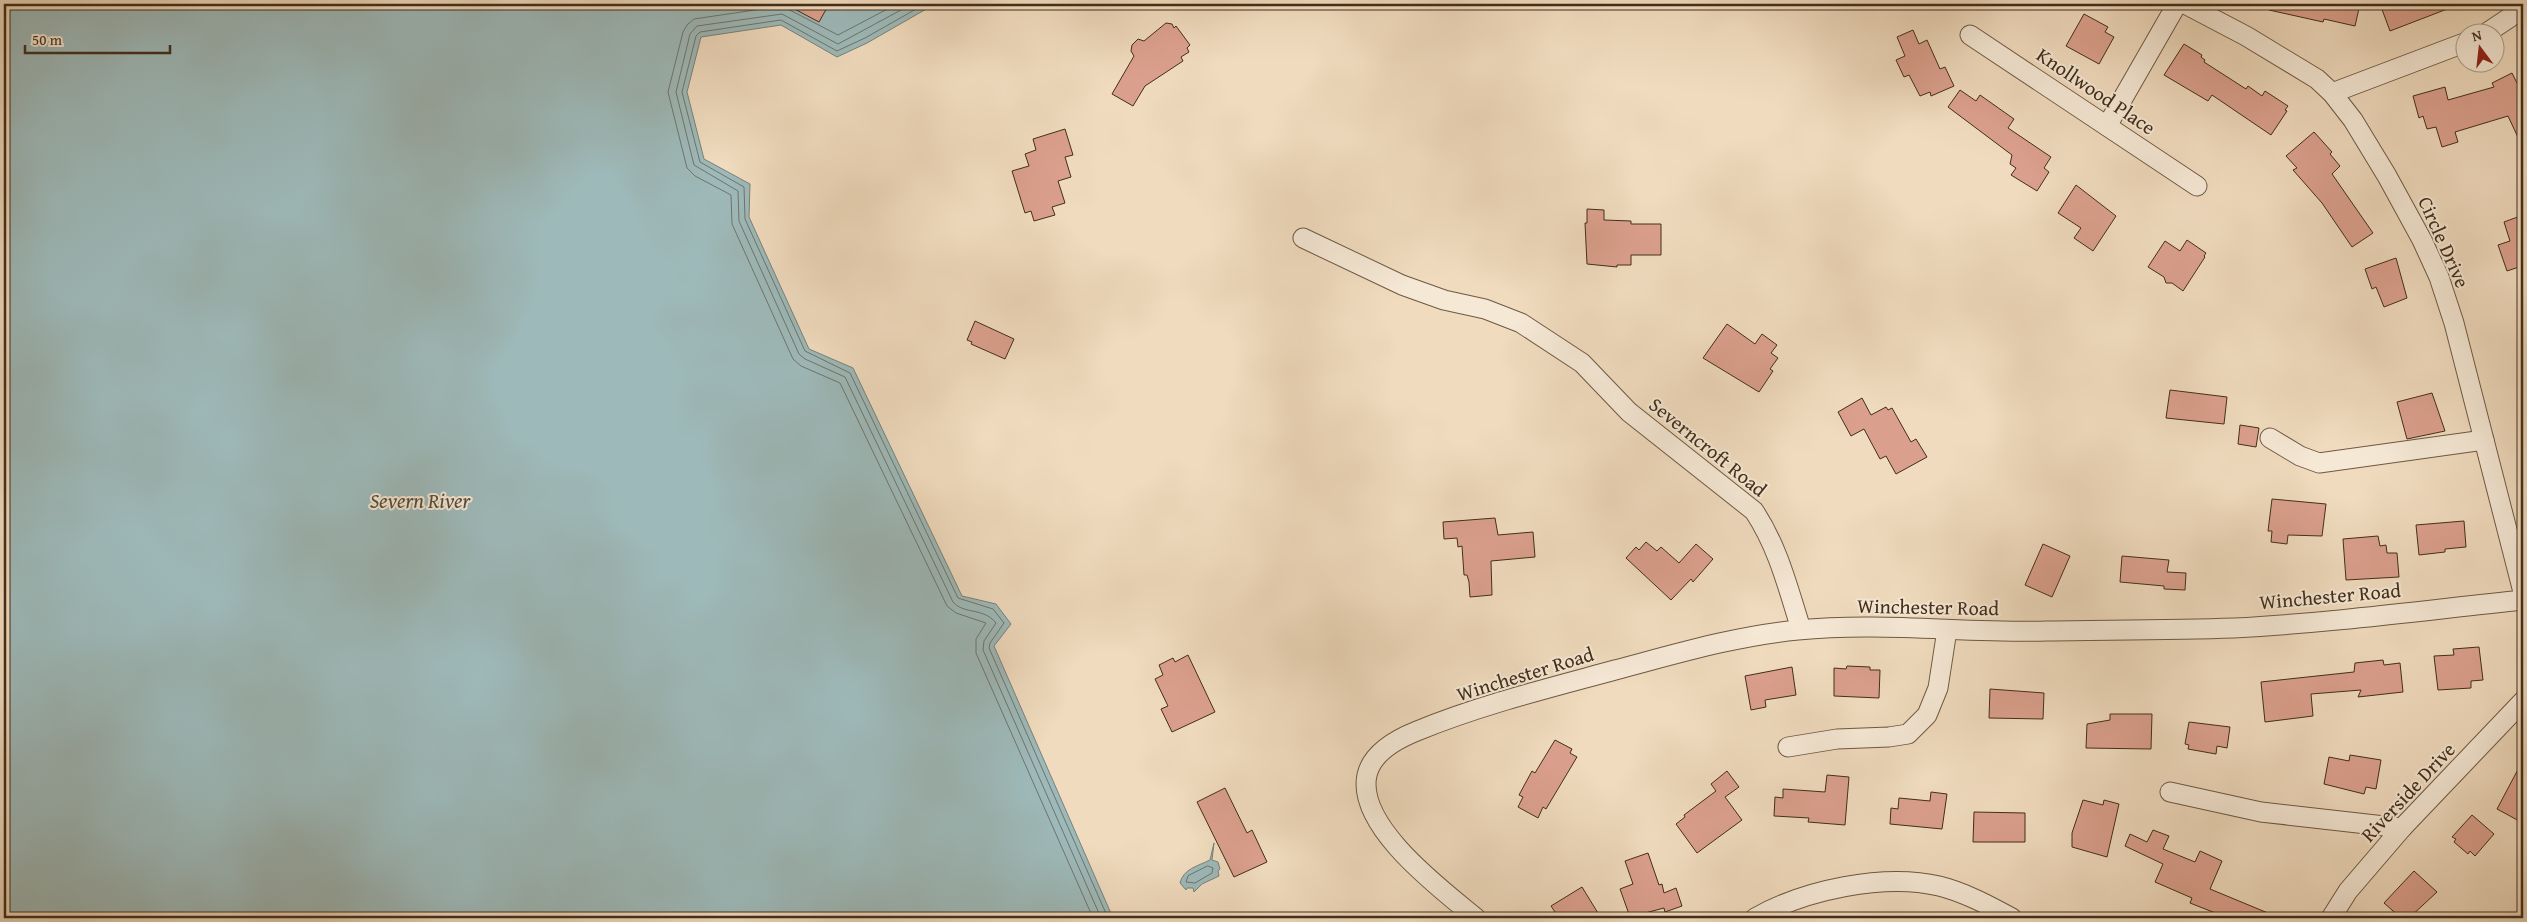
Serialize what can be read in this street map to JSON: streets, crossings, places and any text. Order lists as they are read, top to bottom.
{
  "streets": {
    "street": [
      "Knollwood Place",
      "Circle Drive",
      "Severncroft Road",
      "Winchester Road",
      "Riverside Drive"
    ]
  },
  "crossings": [
    ["Severncroft Road", "Winchester Road"]
  ],
  "water": ["Severn River"],
  "scale_bar": "50 m",
  "north": "top"
}
